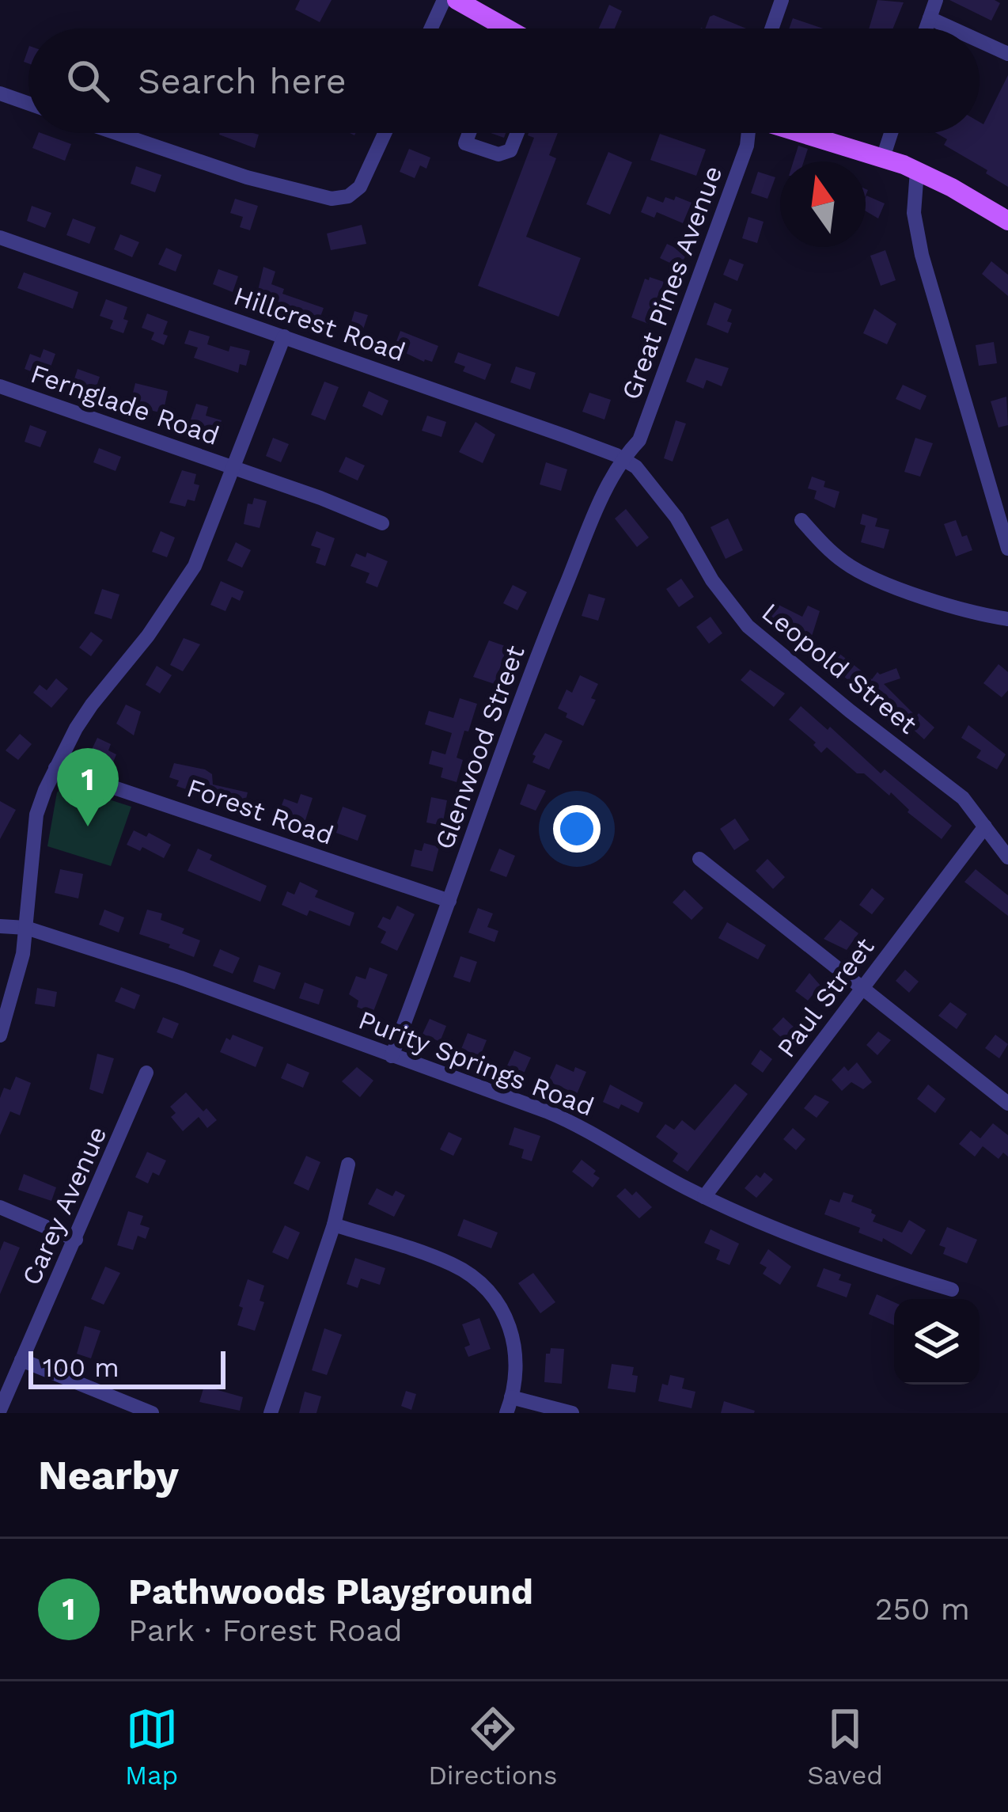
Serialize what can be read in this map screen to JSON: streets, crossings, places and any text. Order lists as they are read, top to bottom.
{
  "streets": {
    "street": [
      "Great Pines Avenue",
      "Hillcrest Road",
      "Fernglade Road",
      "Leopold Street",
      "Glenwood Street",
      "Forest Road",
      "Paul Street",
      "Purity Springs Road",
      "Carey Avenue"
    ]
  },
  "crossings": [
    ["Great Pines Avenue", "Hillcrest Road"],
    ["Great Pines Avenue", "Leopold Street"],
    ["Great Pines Avenue", "Glenwood Street"],
    ["Hillcrest Road", "Leopold Street"],
    ["Hillcrest Road", "Glenwood Street"],
    ["Leopold Street", "Glenwood Street"],
    ["Leopold Street", "Paul Street"],
    ["Glenwood Street", "Forest Road"],
    ["Glenwood Street", "Purity Springs Road"],
    ["Paul Street", "Purity Springs Road"]
  ],
  "scale_bar": "100 m",
  "north": "top",
  "page": {
    "search": "Search here",
    "pins": "1",
    "scale": "100 m",
    "heading": "Nearby",
    "list": [
      {
        "mark": "1",
        "name": "Pathwoods Playground",
        "note": "Park · Forest Road",
        "value": "250 m"
      }
    ],
    "nav": ["Map", "Directions", "Saved"]
  }
}
